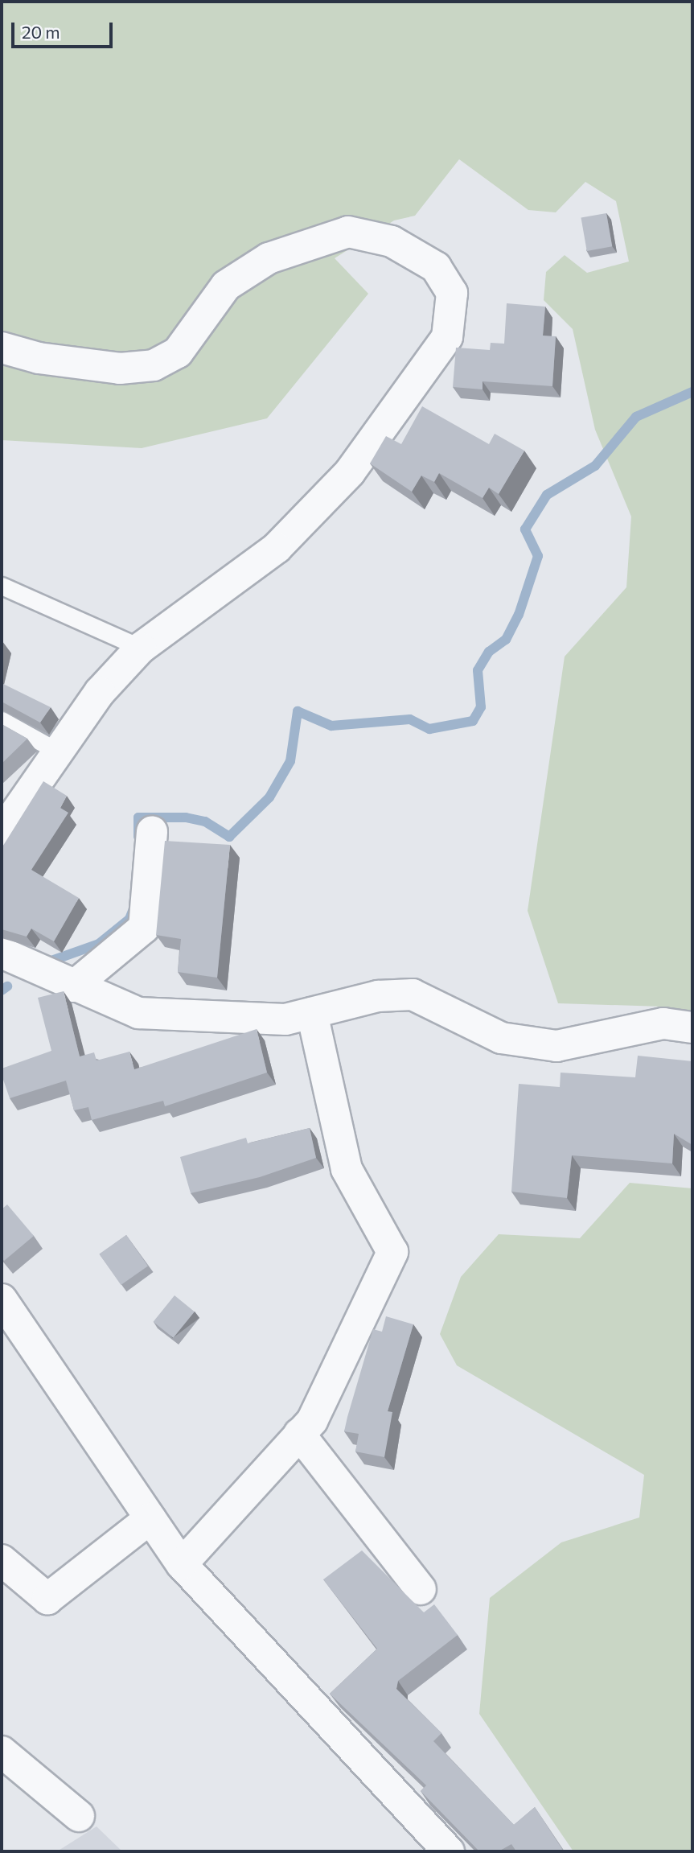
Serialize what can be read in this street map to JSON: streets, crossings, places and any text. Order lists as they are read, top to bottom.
{
  "scale_bar": "20 m"
}
